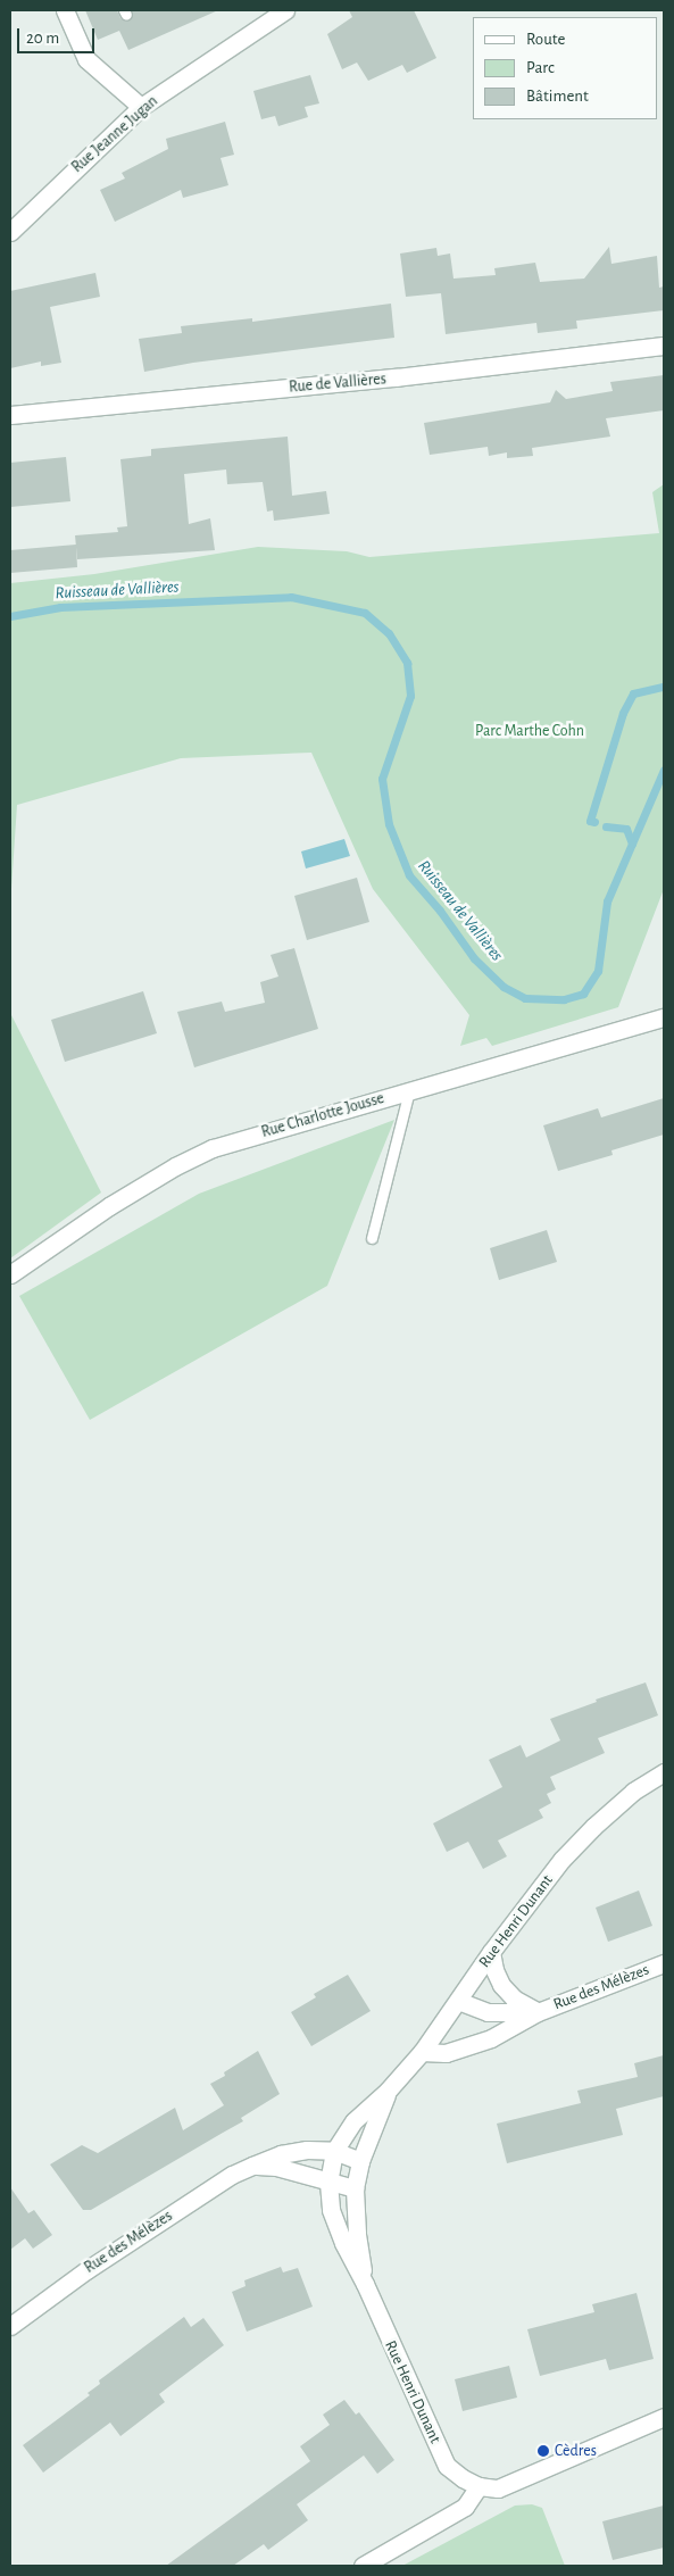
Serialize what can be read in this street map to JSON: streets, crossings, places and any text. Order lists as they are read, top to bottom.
{
  "streets": {
    "street": [
      "Rue Jeanne Jugan",
      "Rue de Vallières",
      "Rue Charlotte Jousse",
      "Rue Henri Dunant",
      "Rue des Mélèzes"
    ]
  },
  "crossings": [
    ["Rue Henri Dunant", "Rue des Mélèzes"]
  ],
  "water": ["Ruisseau de Vallières"],
  "parks": ["Parc Marthe Cohn"],
  "places": ["Cèdres"],
  "legend": ["Route", "Parc", "Bâtiment"],
  "scale_bar": "20 m"
}
